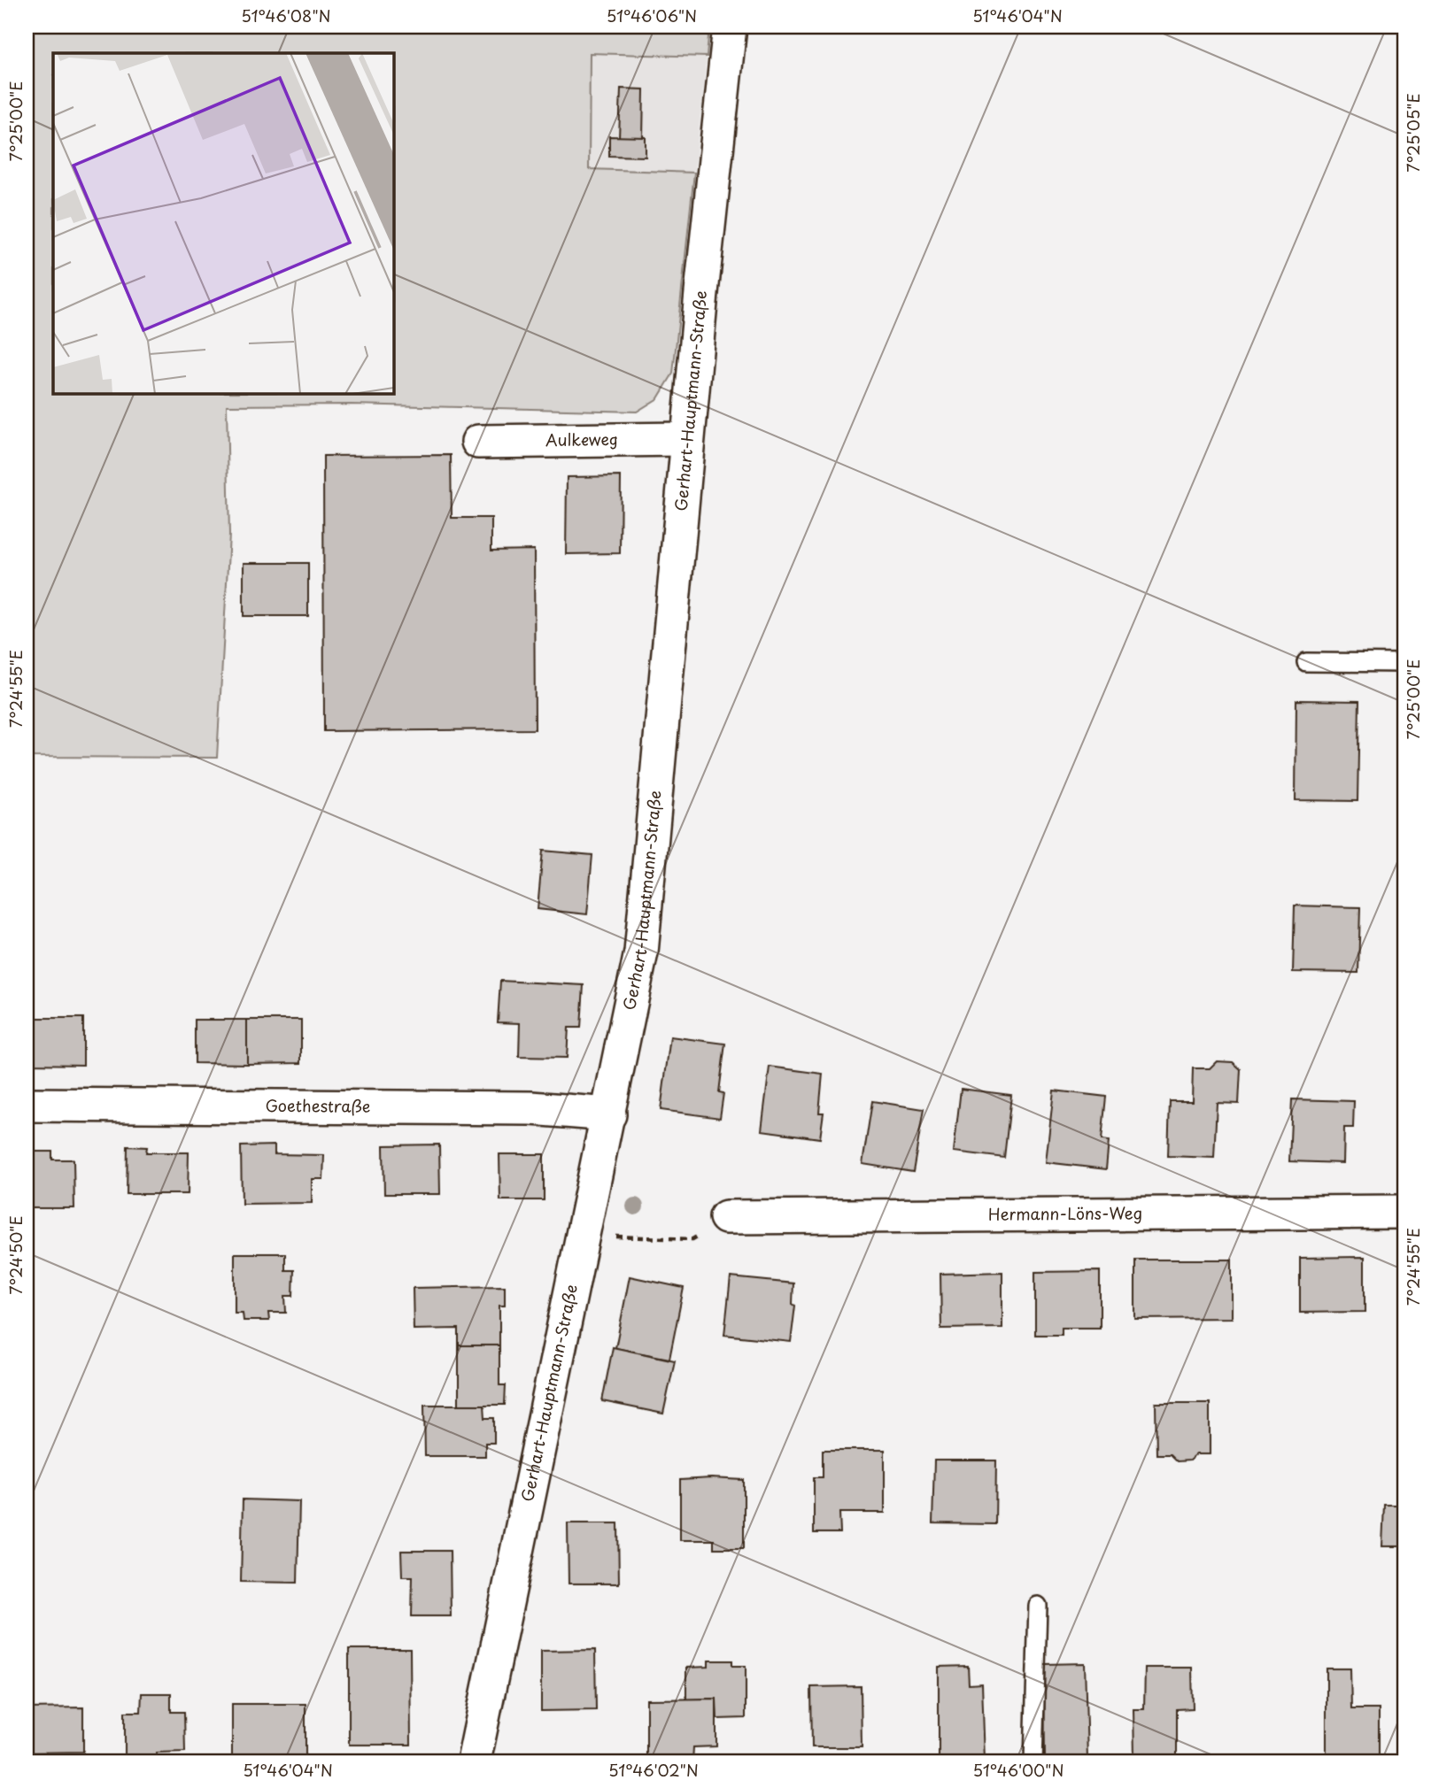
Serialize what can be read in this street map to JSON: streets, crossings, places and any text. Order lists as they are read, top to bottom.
{
  "streets": {
    "street": [
      "Gerhart-Hauptmann-Straße",
      "Aulkeweg",
      "Goethestraße",
      "Hermann-Löns-Weg"
    ]
  },
  "crossings": [
    ["Gerhart-Hauptmann-Straße", "Aulkeweg"],
    ["Gerhart-Hauptmann-Straße", "Goethestraße"]
  ],
  "coordinates": [
    "51°46'08\"N",
    "51°46'06\"N",
    "51°46'04\"N",
    "7°25'00\"E",
    "7°25'05\"E",
    "7°24'55\"E",
    "7°24'50\"E",
    "51°46'02\"N",
    "51°46'00\"N"
  ]
}
